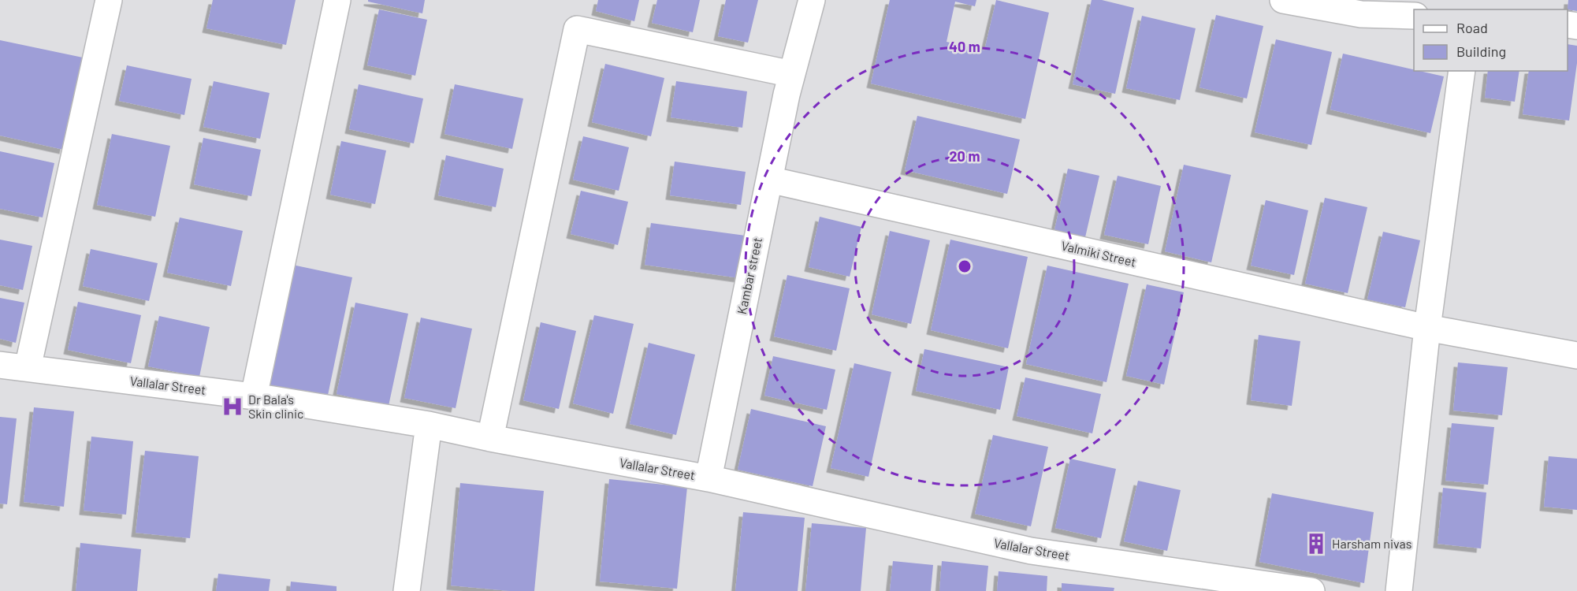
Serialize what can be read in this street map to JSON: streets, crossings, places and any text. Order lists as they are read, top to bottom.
{
  "streets": {
    "street": ["Valmiki Street", "Kambar street", "Vallalar Street"]
  },
  "crossings": [
    ["Valmiki Street", "Kambar street"],
    ["Kambar street", "Vallalar Street"]
  ],
  "places": {
    "hospital": ["Dr Bala's Skin clinic"],
    "building": ["Harsham nivas"]
  },
  "legend": ["Road", "Building"],
  "rings": ["40 m", "20 m"]
}
